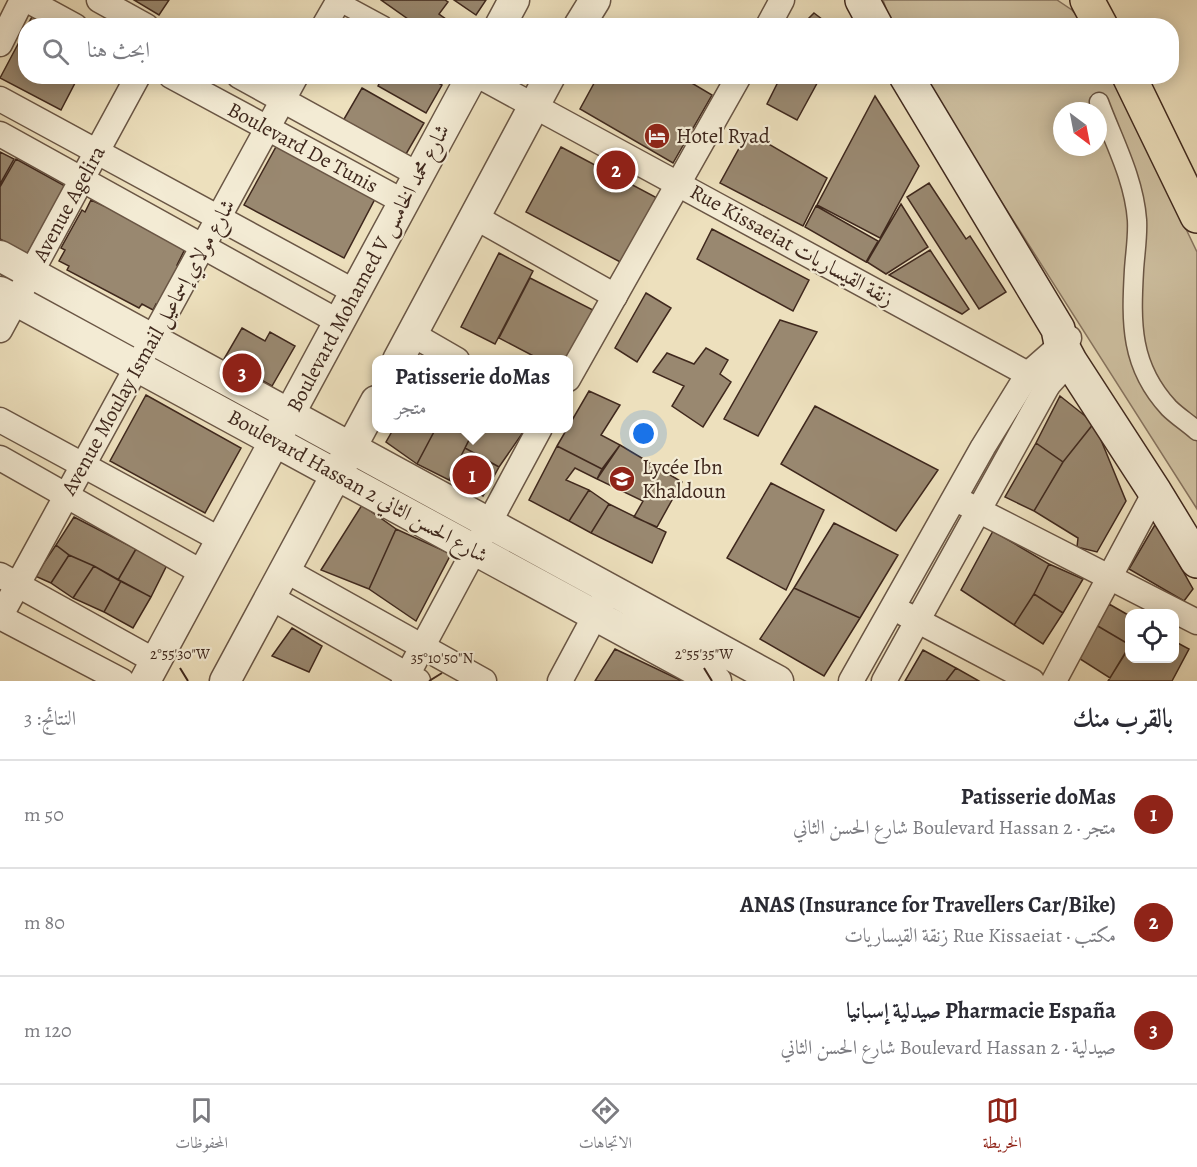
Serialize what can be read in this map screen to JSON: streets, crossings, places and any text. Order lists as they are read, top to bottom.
{
  "streets": {
    "street": [
      "Boulevard De Tunis",
      "Avenue Agelira",
      "Rue Kissaeiat زنقة القيساريات",
      "Boulevard Mohamed V شارع محمد الخامس",
      "Avenue Moulay Ismail شارع مولاي إسماعيل",
      "Boulevard Hassan 2 شارع الحسن الثاني"
    ]
  },
  "crossings": [
    ["Boulevard De Tunis", "Boulevard Mohamed V شارع محمد الخامس"],
    ["Boulevard De Tunis", "Avenue Moulay Ismail شارع مولاي إسماعيل"],
    ["Avenue Agelira", "Boulevard Hassan 2 شارع الحسن الثاني"],
    ["Boulevard Mohamed V شارع محمد الخامس", "Boulevard Hassan 2 شارع الحسن الثاني"],
    ["Avenue Moulay Ismail شارع مولاي إسماعيل", "Boulevard Hassan 2 شارع الحسن الثاني"]
  ],
  "places": {
    "hotel": ["Hotel Ryad"],
    "school or university": ["Lycée Ibn Khaldoun"]
  },
  "north": "bottom right",
  "page": {
    "search": "ابحث هنا",
    "pins": ["2", "3", "1"],
    "popup": ["Patisserie doMas", "متجر"],
    "heading": ["بالقرب منك", "النتائج: 3"],
    "list": [
      {
        "mark": "1",
        "name": "Patisserie doMas",
        "note": "متجر · Boulevard Hassan 2 شارع الحسن الثاني",
        "value": "50 m"
      },
      {
        "mark": "2",
        "name": "ANAS (Insurance for Travellers Car/Bike)",
        "note": "مكتب · Rue Kissaeiat زنقة القيساريات",
        "value": "80 m"
      },
      {
        "mark": "3",
        "name": "Pharmacie España صيدلية إسبانيا",
        "note": "صيدلية · Boulevard Hassan 2 شارع الحسن الثاني",
        "value": "120 m"
      }
    ],
    "nav": ["الخريطة", "الاتجاهات", "المحفوظات"]
  },
  "coordinates": ["2°55'30\"W", "2°55'35\"W", "35°10'50\"N"]
}
